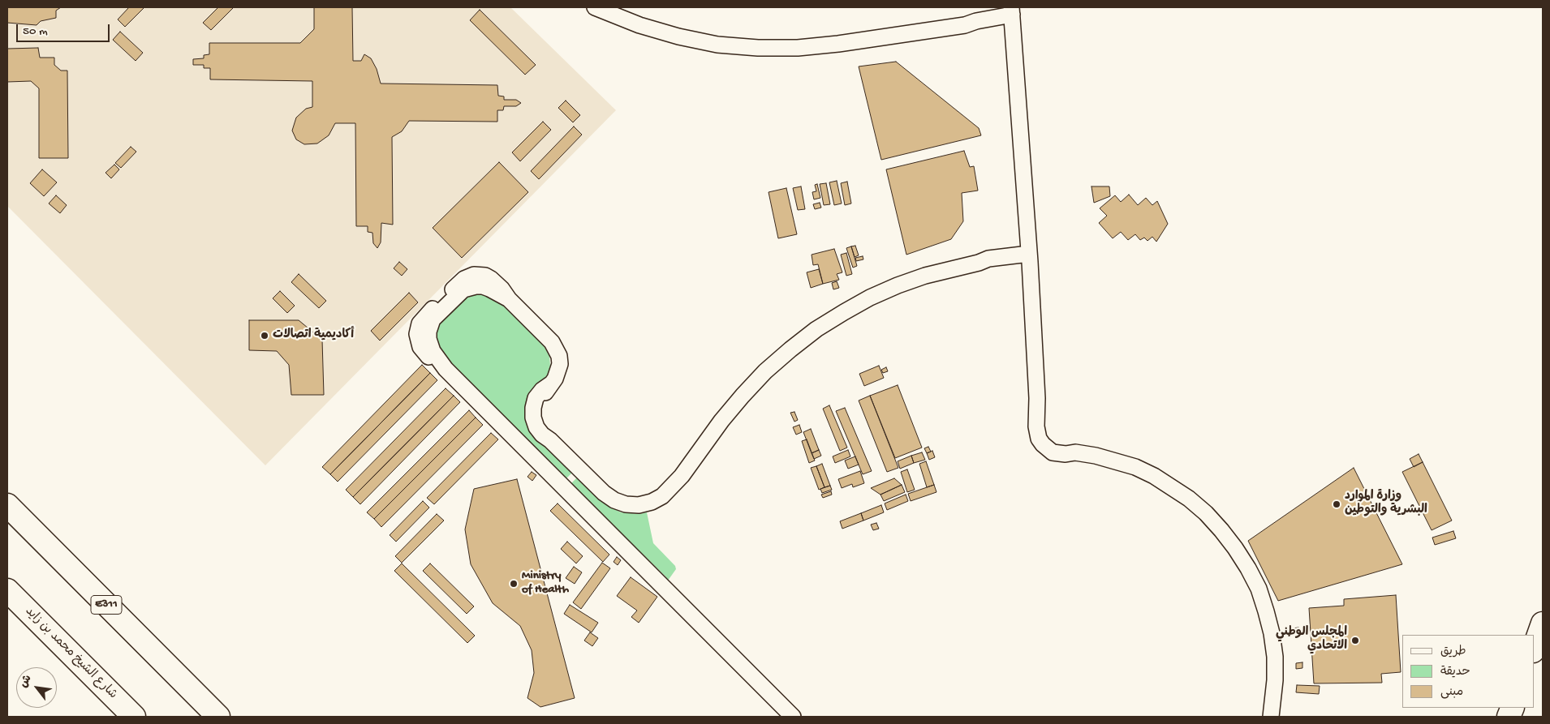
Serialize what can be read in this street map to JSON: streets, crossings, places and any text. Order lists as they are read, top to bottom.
{
  "streets": {
    "main road": ["E311", "شارع الشيخ محمد بن زايد"]
  },
  "places": [
    "أكاديمية اتصالات",
    "وزارة الموارد البشرية والتوطين",
    "Ministry of Health",
    "المجلس الوطني الاتحادي"
  ],
  "legend": ["طريق", "حديقة", "مبنى"],
  "scale_bar": "50 m",
  "north": "top left"
}
